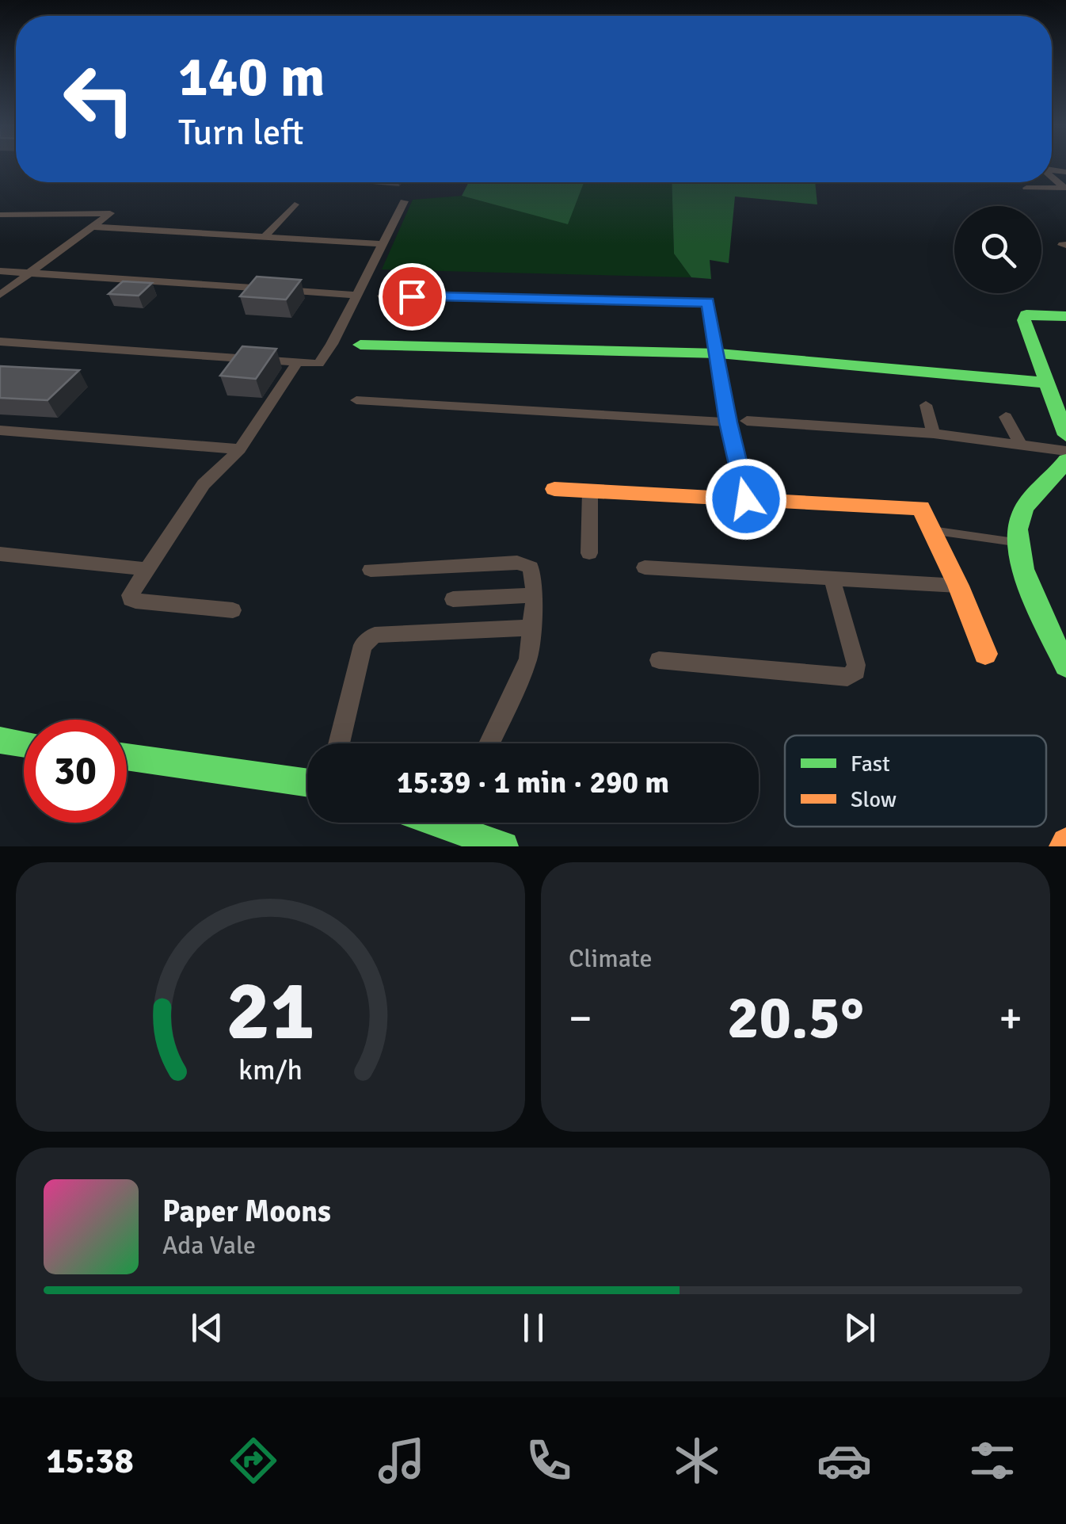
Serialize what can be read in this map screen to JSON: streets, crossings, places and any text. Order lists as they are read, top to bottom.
{
  "legend": ["Fast", "Slow"],
  "page": {
    "turn": ["140 m", "Turn left"],
    "limit": "30",
    "trip": "15:39 · 1 min · 290 m",
    "tile": "Climate",
    "heat": ["−", "20.5°", "+"],
    "song": ["Paper Moons", "Ada Vale"],
    "tabs": "15:38",
    "gauge": ["21", "km/h"]
  }
}
